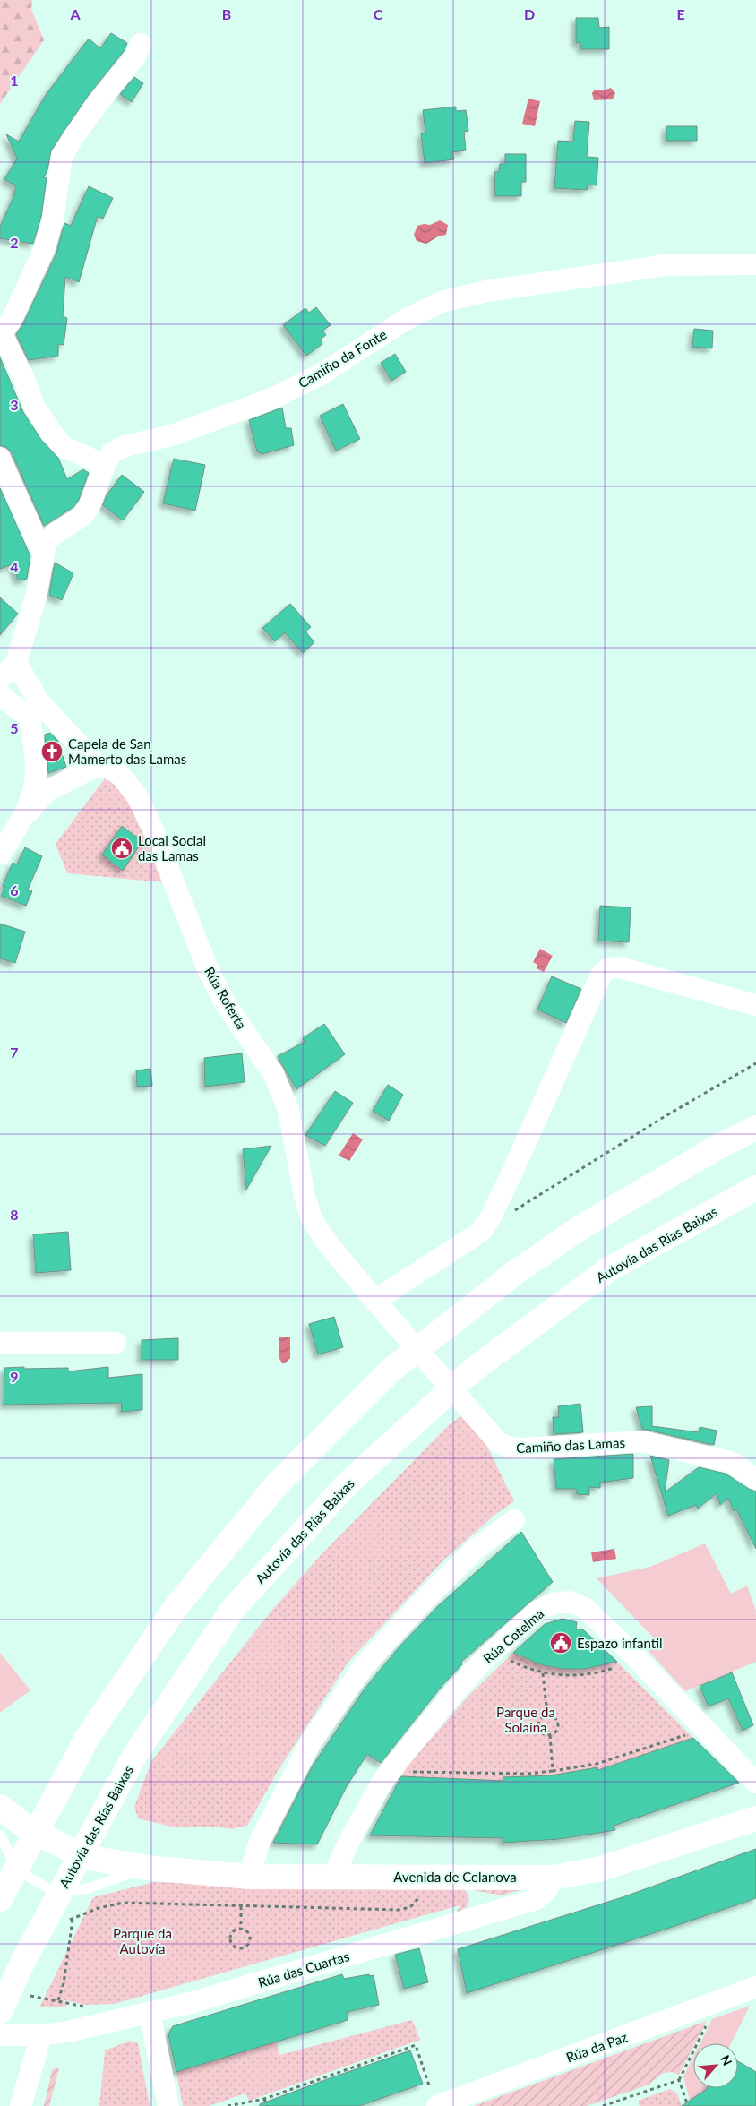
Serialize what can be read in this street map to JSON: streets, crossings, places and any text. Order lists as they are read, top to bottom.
{
  "streets": {
    "main road": ["Autovía das Rías Baixas", "Avenida de Celanova"],
    "street": [
      "Camiño da Fonte",
      "Rúa Roferta",
      "Camiño das Lamas",
      "Rúa Cotelma",
      "Rúa das Cuartas",
      "Rúa da Paz"
    ]
  },
  "crossings": [
    ["Rúa Roferta", "Camiño das Lamas"],
    ["Rúa Cotelma", "Avenida de Celanova"],
    ["Avenida de Celanova", "Rúa das Cuartas"]
  ],
  "parks": ["Parque da Solaina", "Parque da Autovía"],
  "places": {
    "church": ["Capela de San Mamerto das Lamas"],
    "public building": ["Local Social das Lamas", "Espazo infantil"]
  },
  "north": "top right",
  "grid": {
    "columns": [
      "A",
      "B",
      "C",
      "D",
      "E"
    ],
    "rows": [
      "1",
      "2",
      "3",
      "4",
      "5",
      "6",
      "7",
      "8",
      "9"
    ]
  }
}
